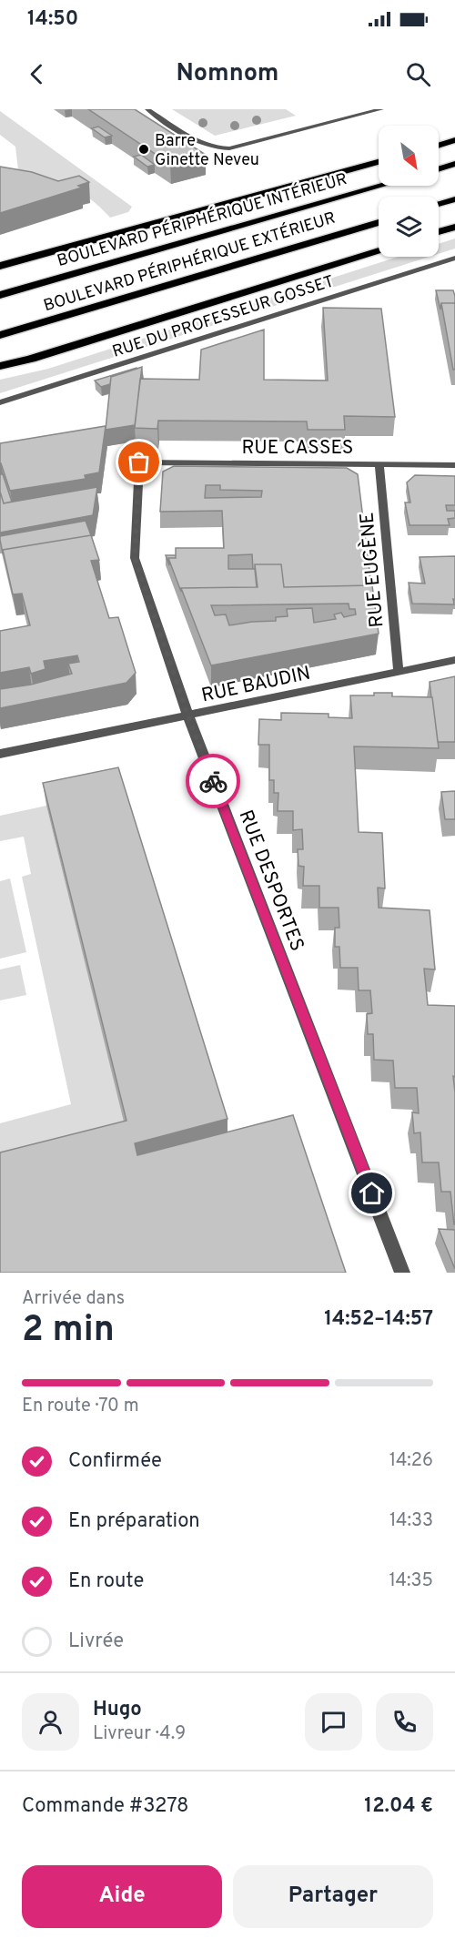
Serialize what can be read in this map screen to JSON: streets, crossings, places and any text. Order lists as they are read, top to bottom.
{
  "streets": {
    "highway": ["BOULEVARD PÉRIPHÉRIQUE INTÉRIEUR", "BOULEVARD PÉRIPHÉRIQUE EXTÉRIEUR"],
    "street": [
      "RUE DU PROFESSEUR GOSSET",
      "RUE CASSES",
      "RUE EUGÈNE",
      "RUE BAUDIN",
      "RUE DESPORTES"
    ]
  },
  "crossings": [
    ["RUE CASSES", "RUE EUGÈNE"],
    ["RUE CASSES", "RUE DESPORTES"],
    ["RUE EUGÈNE", "RUE BAUDIN"],
    ["RUE BAUDIN", "RUE DESPORTES"]
  ],
  "places": ["Barre Ginette Neveu"],
  "north": "bottom right",
  "page": {
    "status": "14:50",
    "header": "Nomnom",
    "heading": ["2 min", "Arrivée dans", "14:52–14:57"],
    "panel": [
      "Hugo",
      "Livreur · 4.9",
      "Commande #3278",
      "12.04 €"
    ],
    "bar": "En route · 70 m",
    "list": [
      ["Confirmée", "14:26"],
      ["En préparation", "14:33"],
      ["En route", "14:35"],
      "Livrée"
    ],
    "buttons": ["Aide", "Partager"]
  }
}
